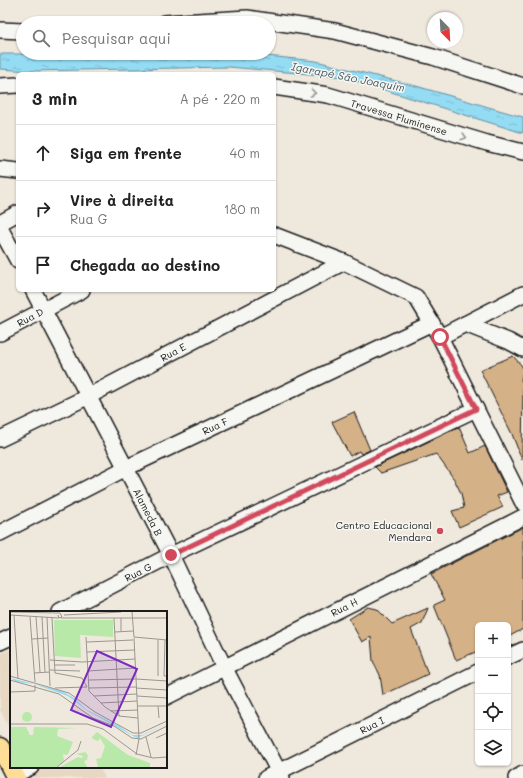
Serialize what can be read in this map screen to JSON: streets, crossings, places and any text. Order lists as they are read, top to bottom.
{
  "streets": {
    "street": [
      "Travessa Fluminense",
      "Rua D",
      "Rua E",
      "Rua F",
      "Alameda B",
      "Rua G",
      "Rua H",
      "Rua I"
    ]
  },
  "crossings": [
    ["Rua D", "Alameda B"],
    ["Rua E", "Alameda B"],
    ["Rua F", "Alameda B"],
    ["Alameda B", "Rua G"],
    ["Alameda B", "Rua H"],
    ["Alameda B", "Rua I"]
  ],
  "water": ["Igarapé São Joaquim"],
  "places": ["Centro Educacional Mendara"],
  "north": "bottom right",
  "page": {
    "search": "Pesquisar aqui",
    "heading": ["3 min", "A pé · 220 m"],
    "list": [
      ["Siga em frente", "40 m"],
      ["Vire à direita", "Rua G", "180 m"],
      "Chegada ao destino"
    ],
    "map_buttons": ["+", "−"]
  }
}
